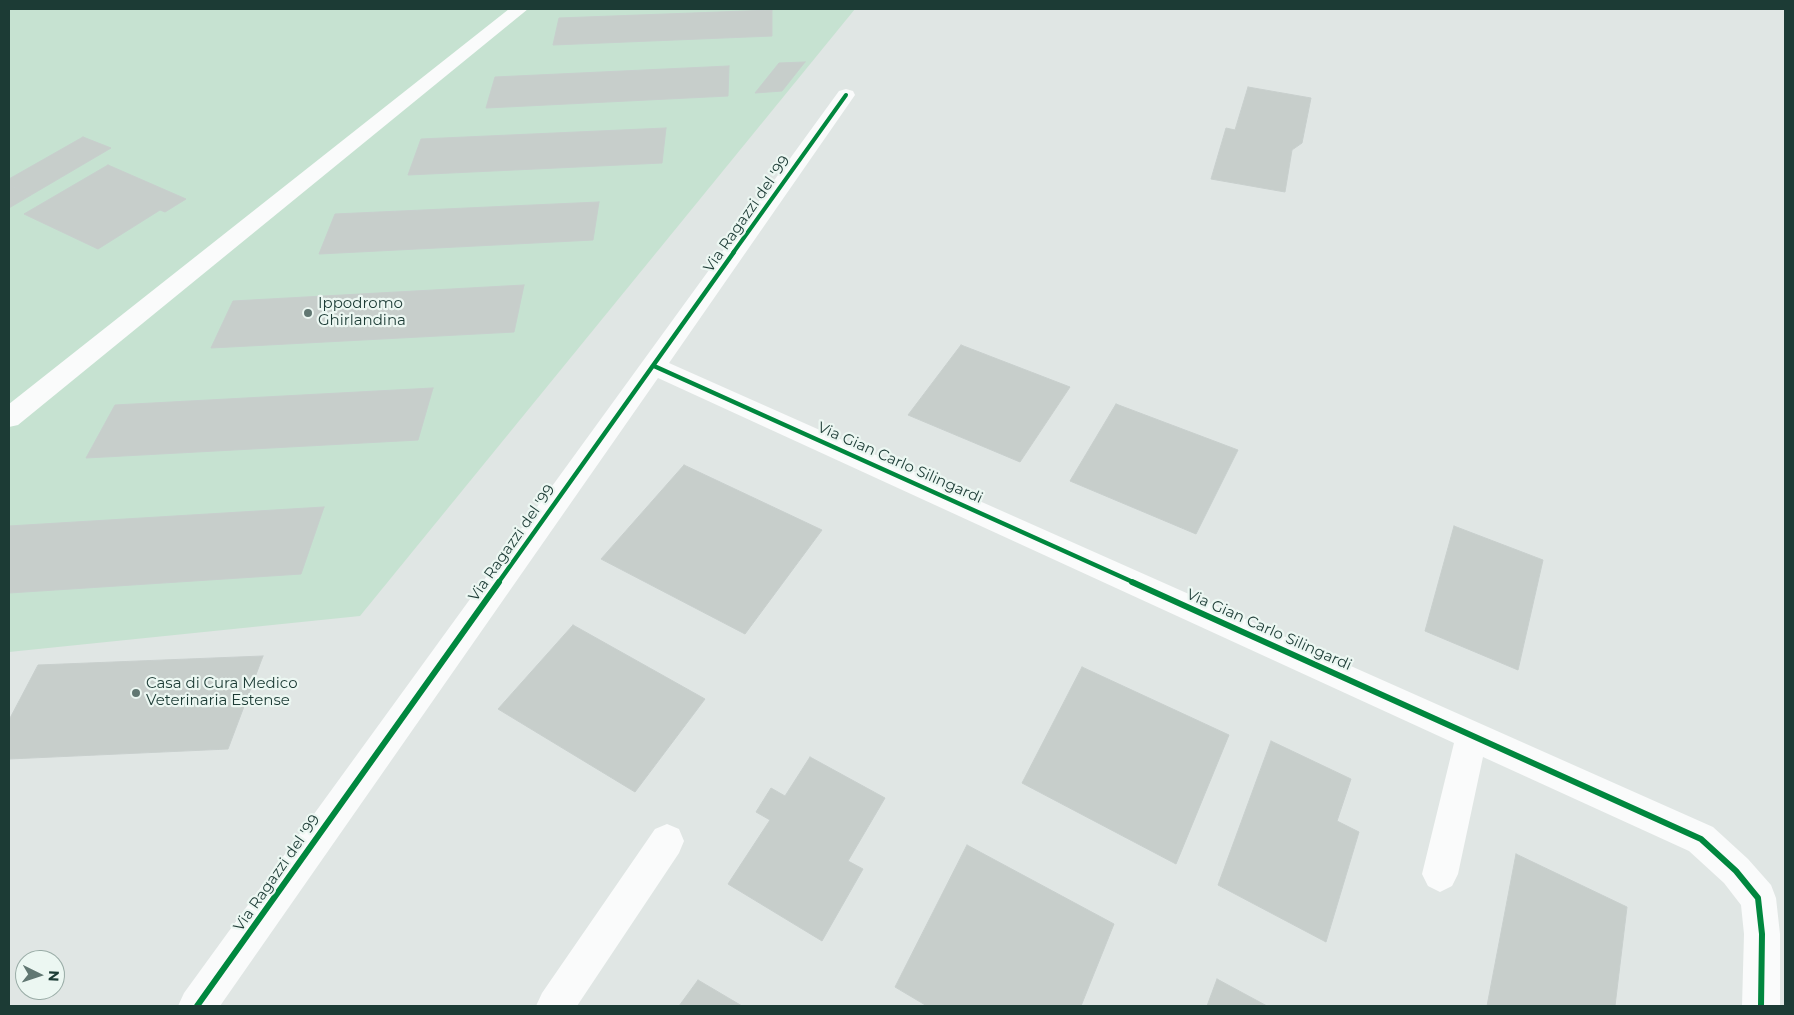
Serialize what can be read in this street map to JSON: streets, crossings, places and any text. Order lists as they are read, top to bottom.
{
  "streets": {
    "street": ["Via Ragazzi del '99", "Via Gian Carlo Silingardi"]
  },
  "crossings": [
    ["Via Ragazzi del '99", "Via Gian Carlo Silingardi"]
  ],
  "places": ["Ippodromo Ghirlandina", "Casa di Cura Medico Veterinaria Estense"],
  "north": "right"
}
